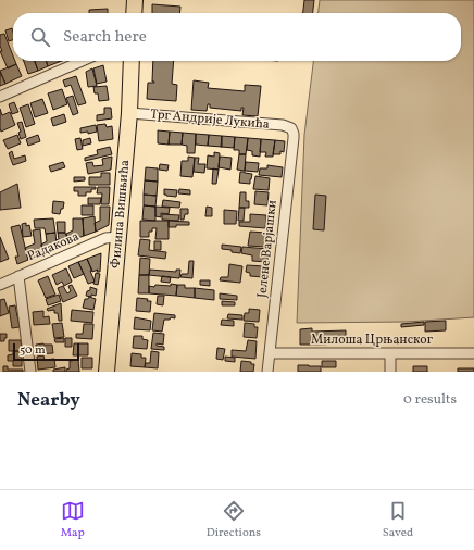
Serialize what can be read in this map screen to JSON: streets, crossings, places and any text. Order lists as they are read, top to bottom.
{
  "streets": {
    "main road": ["Филипа Вишњића"],
    "street": [
      "Трг Андрије Лукића",
      "Радакова",
      "Јелене Варјашки",
      "Милоша Црњанског"
    ]
  },
  "crossings": [
    ["Трг Андрије Лукића", "Филипа Вишњића"],
    ["Трг Андрије Лукића", "Јелене Варјашки"],
    ["Филипа Вишњића", "Радакова"],
    ["Јелене Варјашки", "Милоша Црњанског"]
  ],
  "scale_bar": "50 m",
  "page": {
    "search": "Search here",
    "scale": "50 m",
    "heading": ["Nearby", "0 results"],
    "nav": ["Map", "Directions", "Saved"]
  }
}
